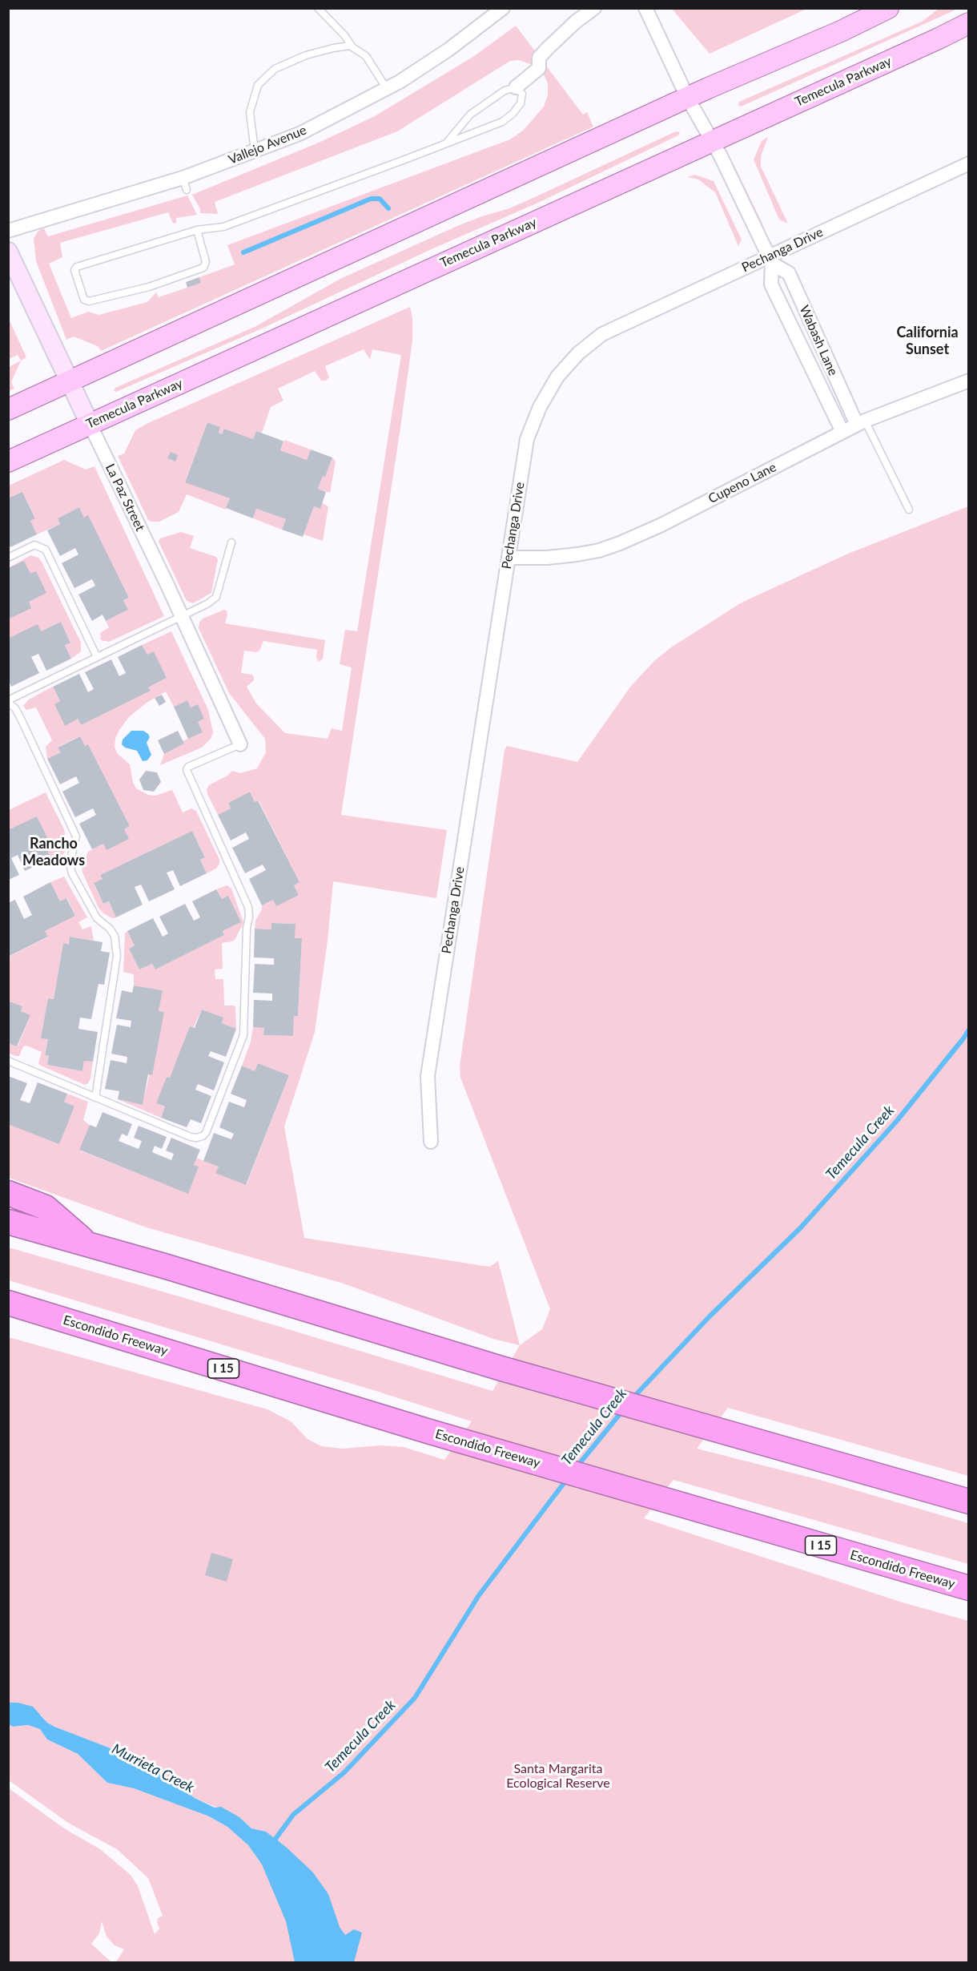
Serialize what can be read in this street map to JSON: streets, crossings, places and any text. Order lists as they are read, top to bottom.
{
  "streets": {
    "highway": ["Escondido Freeway", "I 15"],
    "main road": ["Temecula Parkway", "La Paz Street"],
    "street": [
      "Vallejo Avenue",
      "Pechanga Drive",
      "Wabash Lane",
      "Cupeno Lane"
    ]
  },
  "crossings": [
    ["Temecula Parkway", "Wabash Lane"],
    ["Temecula Parkway", "La Paz Street"],
    ["Pechanga Drive", "Wabash Lane"],
    ["Pechanga Drive", "Cupeno Lane"],
    ["Wabash Lane", "Cupeno Lane"]
  ],
  "districts": ["California Sunset", "Rancho Meadows"],
  "water": ["Temecula Creek", "Murrieta Creek"],
  "parks": ["Santa Margarita Ecological Reserve"]
}
